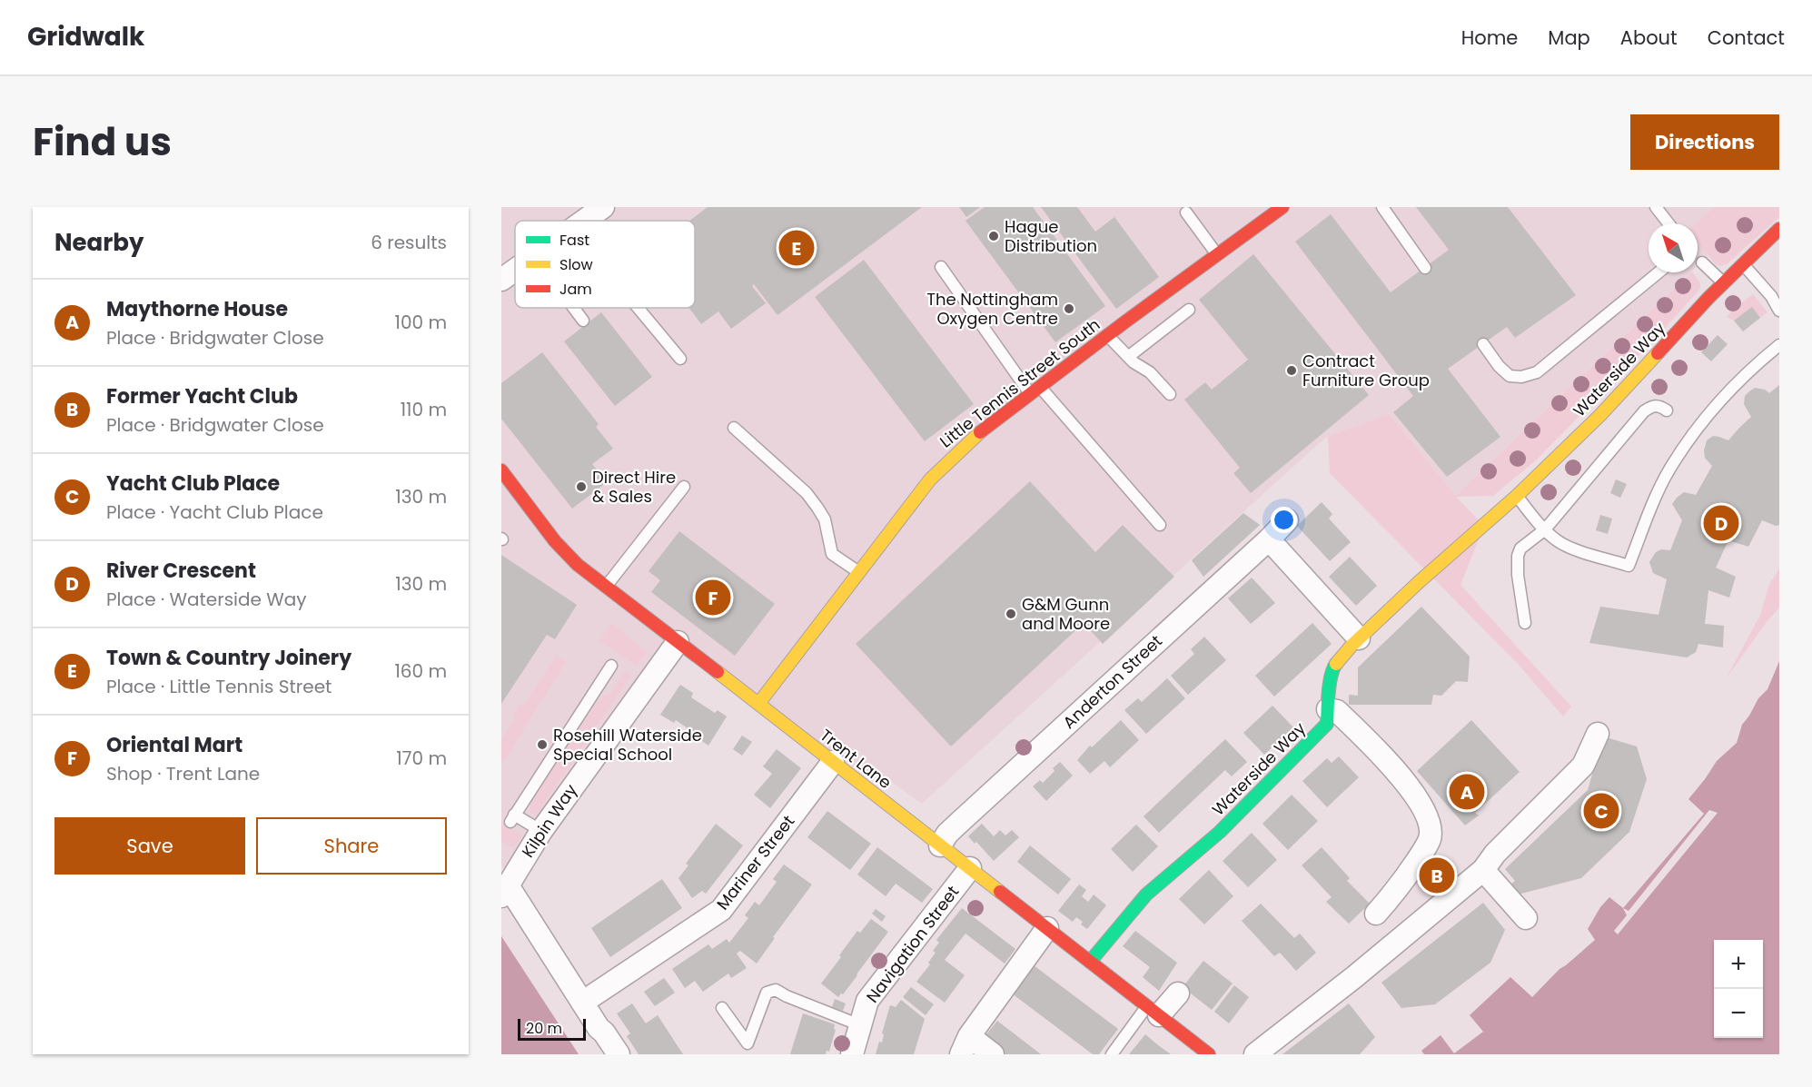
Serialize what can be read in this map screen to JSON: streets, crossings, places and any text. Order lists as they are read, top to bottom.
{
  "streets": {
    "street": [
      "Waterside Way",
      "Little Tennis Street South",
      "Anderton Street",
      "Trent Lane",
      "Kilpin Way",
      "Mariner Street",
      "Navigation Street"
    ]
  },
  "crossings": [
    ["Waterside Way", "Trent Lane"],
    ["Little Tennis Street South", "Trent Lane"],
    ["Anderton Street", "Trent Lane"],
    ["Trent Lane", "Kilpin Way"],
    ["Trent Lane", "Mariner Street"],
    ["Trent Lane", "Navigation Street"]
  ],
  "places": [
    "Hague Distribution",
    "The Nottingham Oxygen Centre",
    "Contract Furniture Group",
    "Direct Hire & Sales",
    "G&M Gunn and Moore",
    "Rosehill Waterside Special School"
  ],
  "legend": ["Fast", "Slow", "Jam"],
  "scale_bar": "20 m",
  "north": "top left",
  "page": {
    "header": "Gridwalk",
    "nav": [
      "Home",
      "Map",
      "About",
      "Contact"
    ],
    "title": "Find us",
    "buttons": [
      "Directions",
      ["Save", "Share"]
    ],
    "heading": ["Nearby", "6 results"],
    "pins": [
      "E",
      "D",
      "F",
      "A",
      "C",
      "B"
    ],
    "list": [
      {
        "mark": "A",
        "name": "Maythorne House",
        "note": "Place · Bridgwater Close",
        "value": "100 m"
      },
      {
        "mark": "B",
        "name": "Former Yacht Club",
        "note": "Place · Bridgwater Close",
        "value": "110 m"
      },
      {
        "mark": "C",
        "name": "Yacht Club Place",
        "note": "Place · Yacht Club Place",
        "value": "130 m"
      },
      {
        "mark": "D",
        "name": "River Crescent",
        "note": "Place · Waterside Way",
        "value": "130 m"
      },
      {
        "mark": "E",
        "name": "Town & Country Joinery",
        "note": "Place · Little Tennis Street",
        "value": "160 m"
      },
      {
        "mark": "F",
        "name": "Oriental Mart",
        "note": "Shop · Trent Lane",
        "value": "170 m"
      }
    ],
    "map_buttons": ["+", "−"],
    "scale": "20 m"
  }
}
